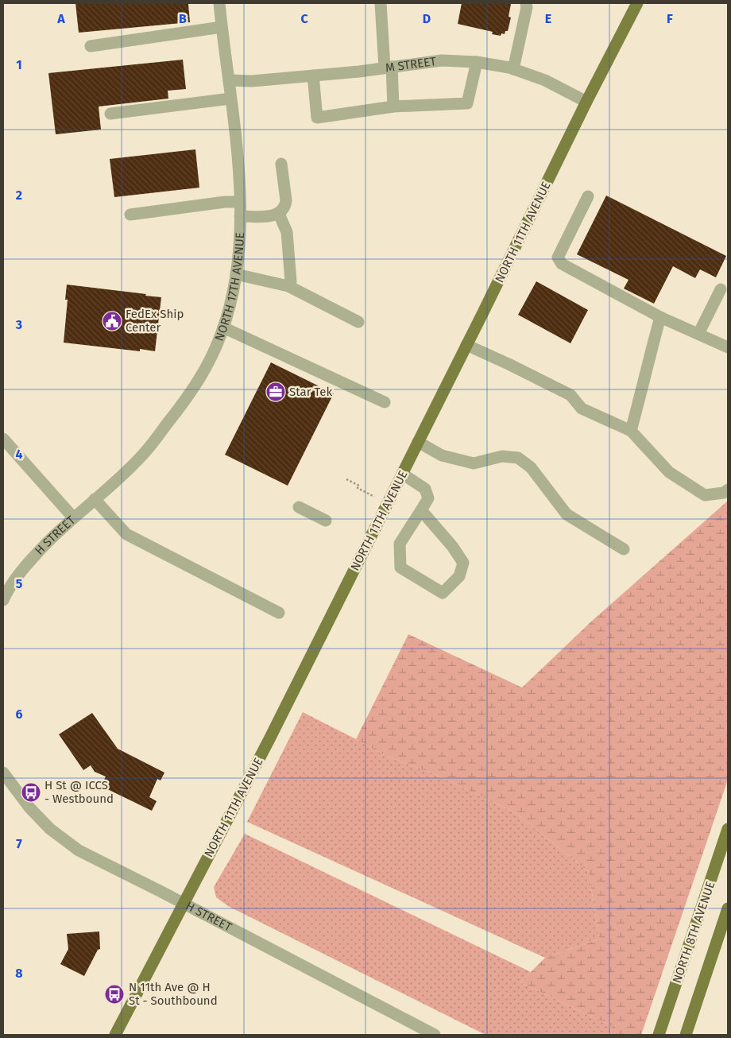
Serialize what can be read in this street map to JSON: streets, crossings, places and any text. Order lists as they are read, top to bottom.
{
  "streets": {
    "main road": ["NORTH 11TH AVENUE", "NORTH 8TH AVENUE"],
    "street": ["M STREET", "NORTH 17TH AVENUE", "H STREET"]
  },
  "crossings": [
    ["M STREET", "NORTH 11TH AVENUE"],
    ["M STREET", "NORTH 17TH AVENUE"],
    ["NORTH 11TH AVENUE", "H STREET"],
    ["NORTH 17TH AVENUE", "H STREET"]
  ],
  "places": {
    "public building": ["FedEx Ship Center"],
    "office": ["Star Tek"],
    "bus stop": ["H St @ ICCS - Westbound", "N 11th Ave @ H St - Southbound"]
  },
  "grid": {
    "columns": [
      "A",
      "B",
      "C",
      "D",
      "E",
      "F"
    ],
    "rows": [
      "1",
      "2",
      "3",
      "4",
      "5",
      "6",
      "7",
      "8"
    ]
  }
}
